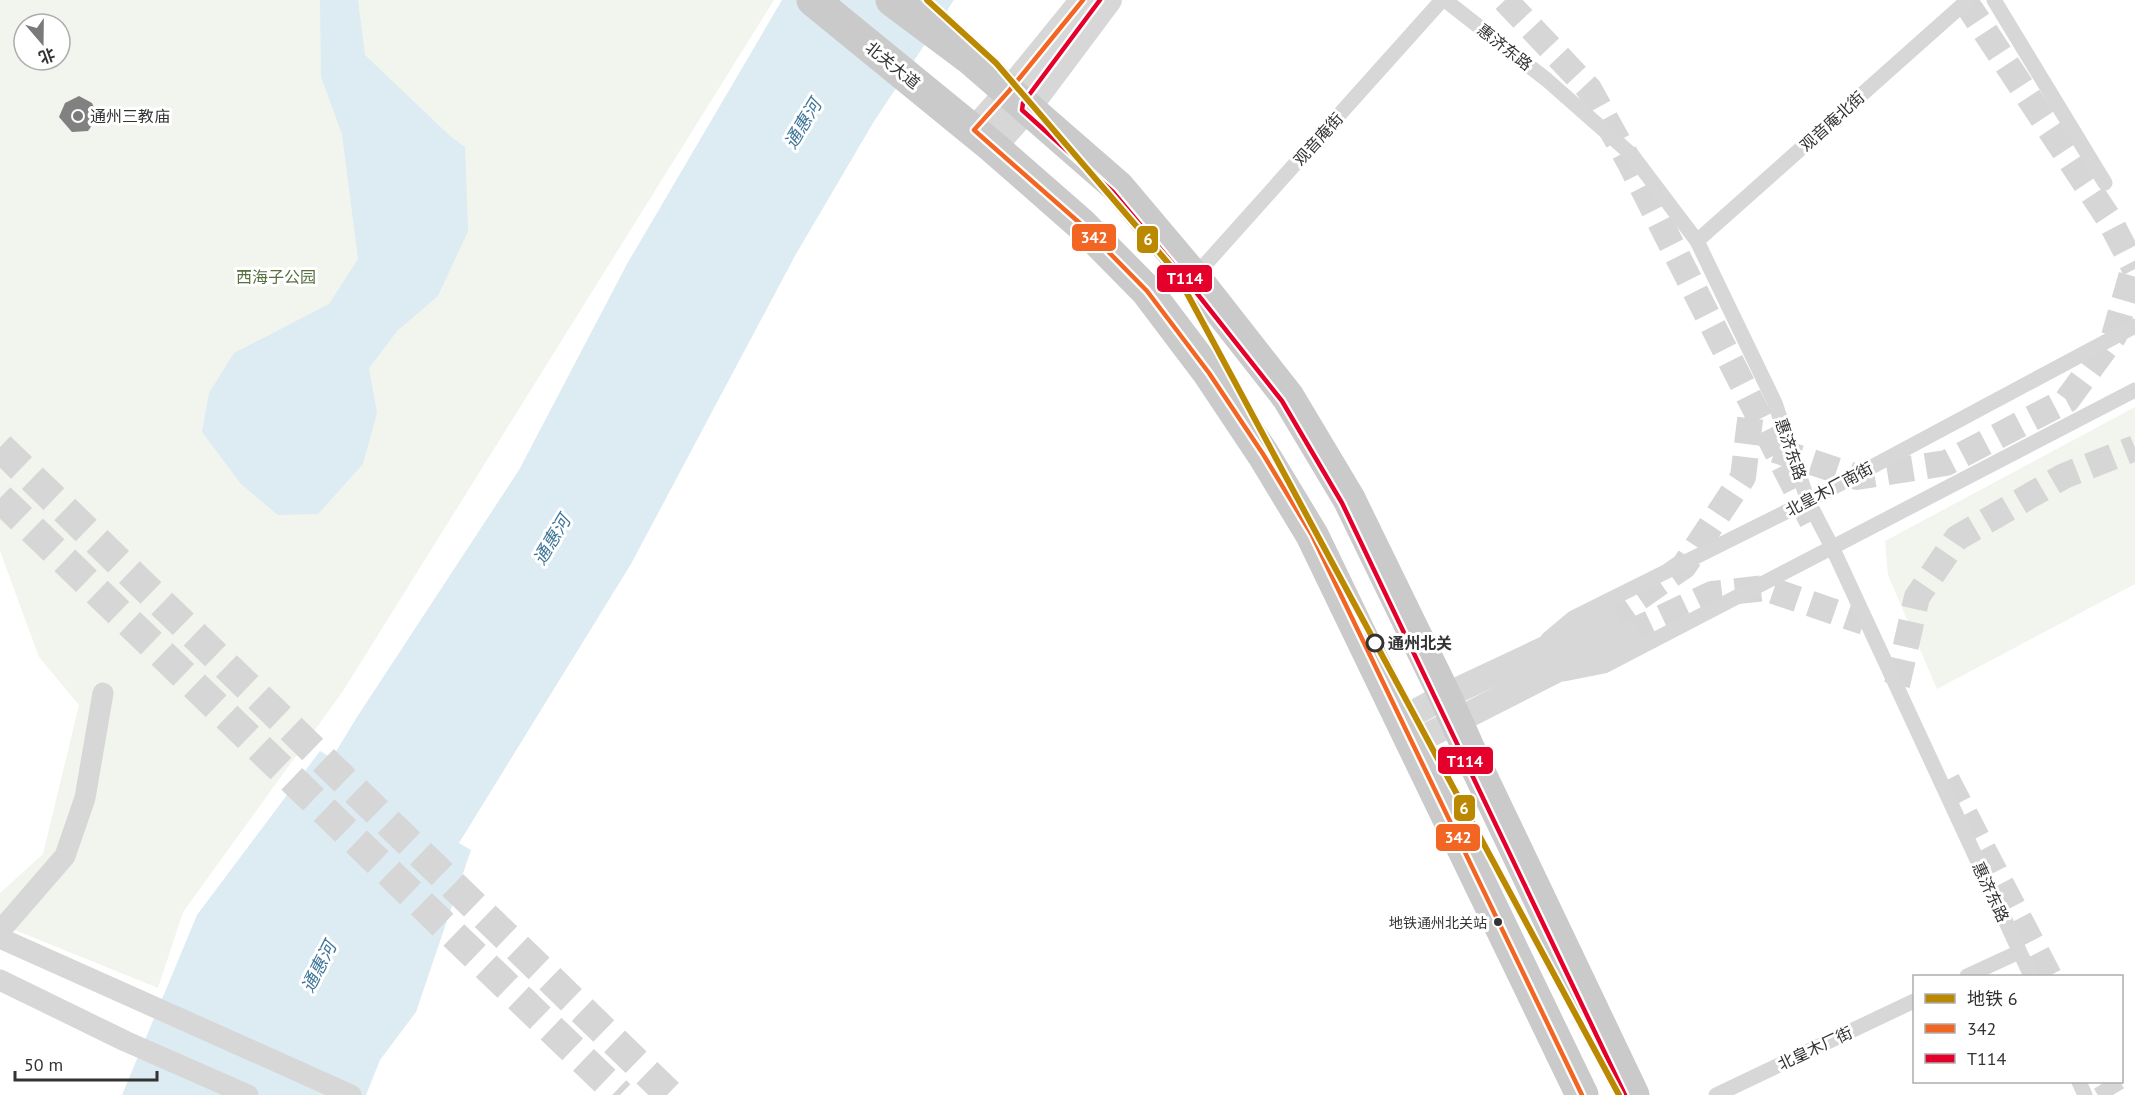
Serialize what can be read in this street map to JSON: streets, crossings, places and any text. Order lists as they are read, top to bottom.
{
  "streets": {
    "main road": ["北关大道"],
    "street": [
      "惠济东路",
      "观音庵北街",
      "观音庵街",
      "北皇木厂南街",
      "北皇木厂街"
    ]
  },
  "crossings": [
    ["惠济东路", "观音庵北街"],
    ["惠济东路", "观音庵街"],
    ["惠济东路", "北皇木厂南街"],
    ["北关大道", "北皇木厂南街"]
  ],
  "water": ["通惠河"],
  "parks": ["西海子公园"],
  "places": ["通州三教庙", "通州北关", "地铁通州北关站"],
  "lines": ["metro line 6", "transit line 342", "transit line T114"],
  "legend": ["地铁 6", "342", "T114"],
  "scale_bar": "50 m",
  "north": "bottom"
}
